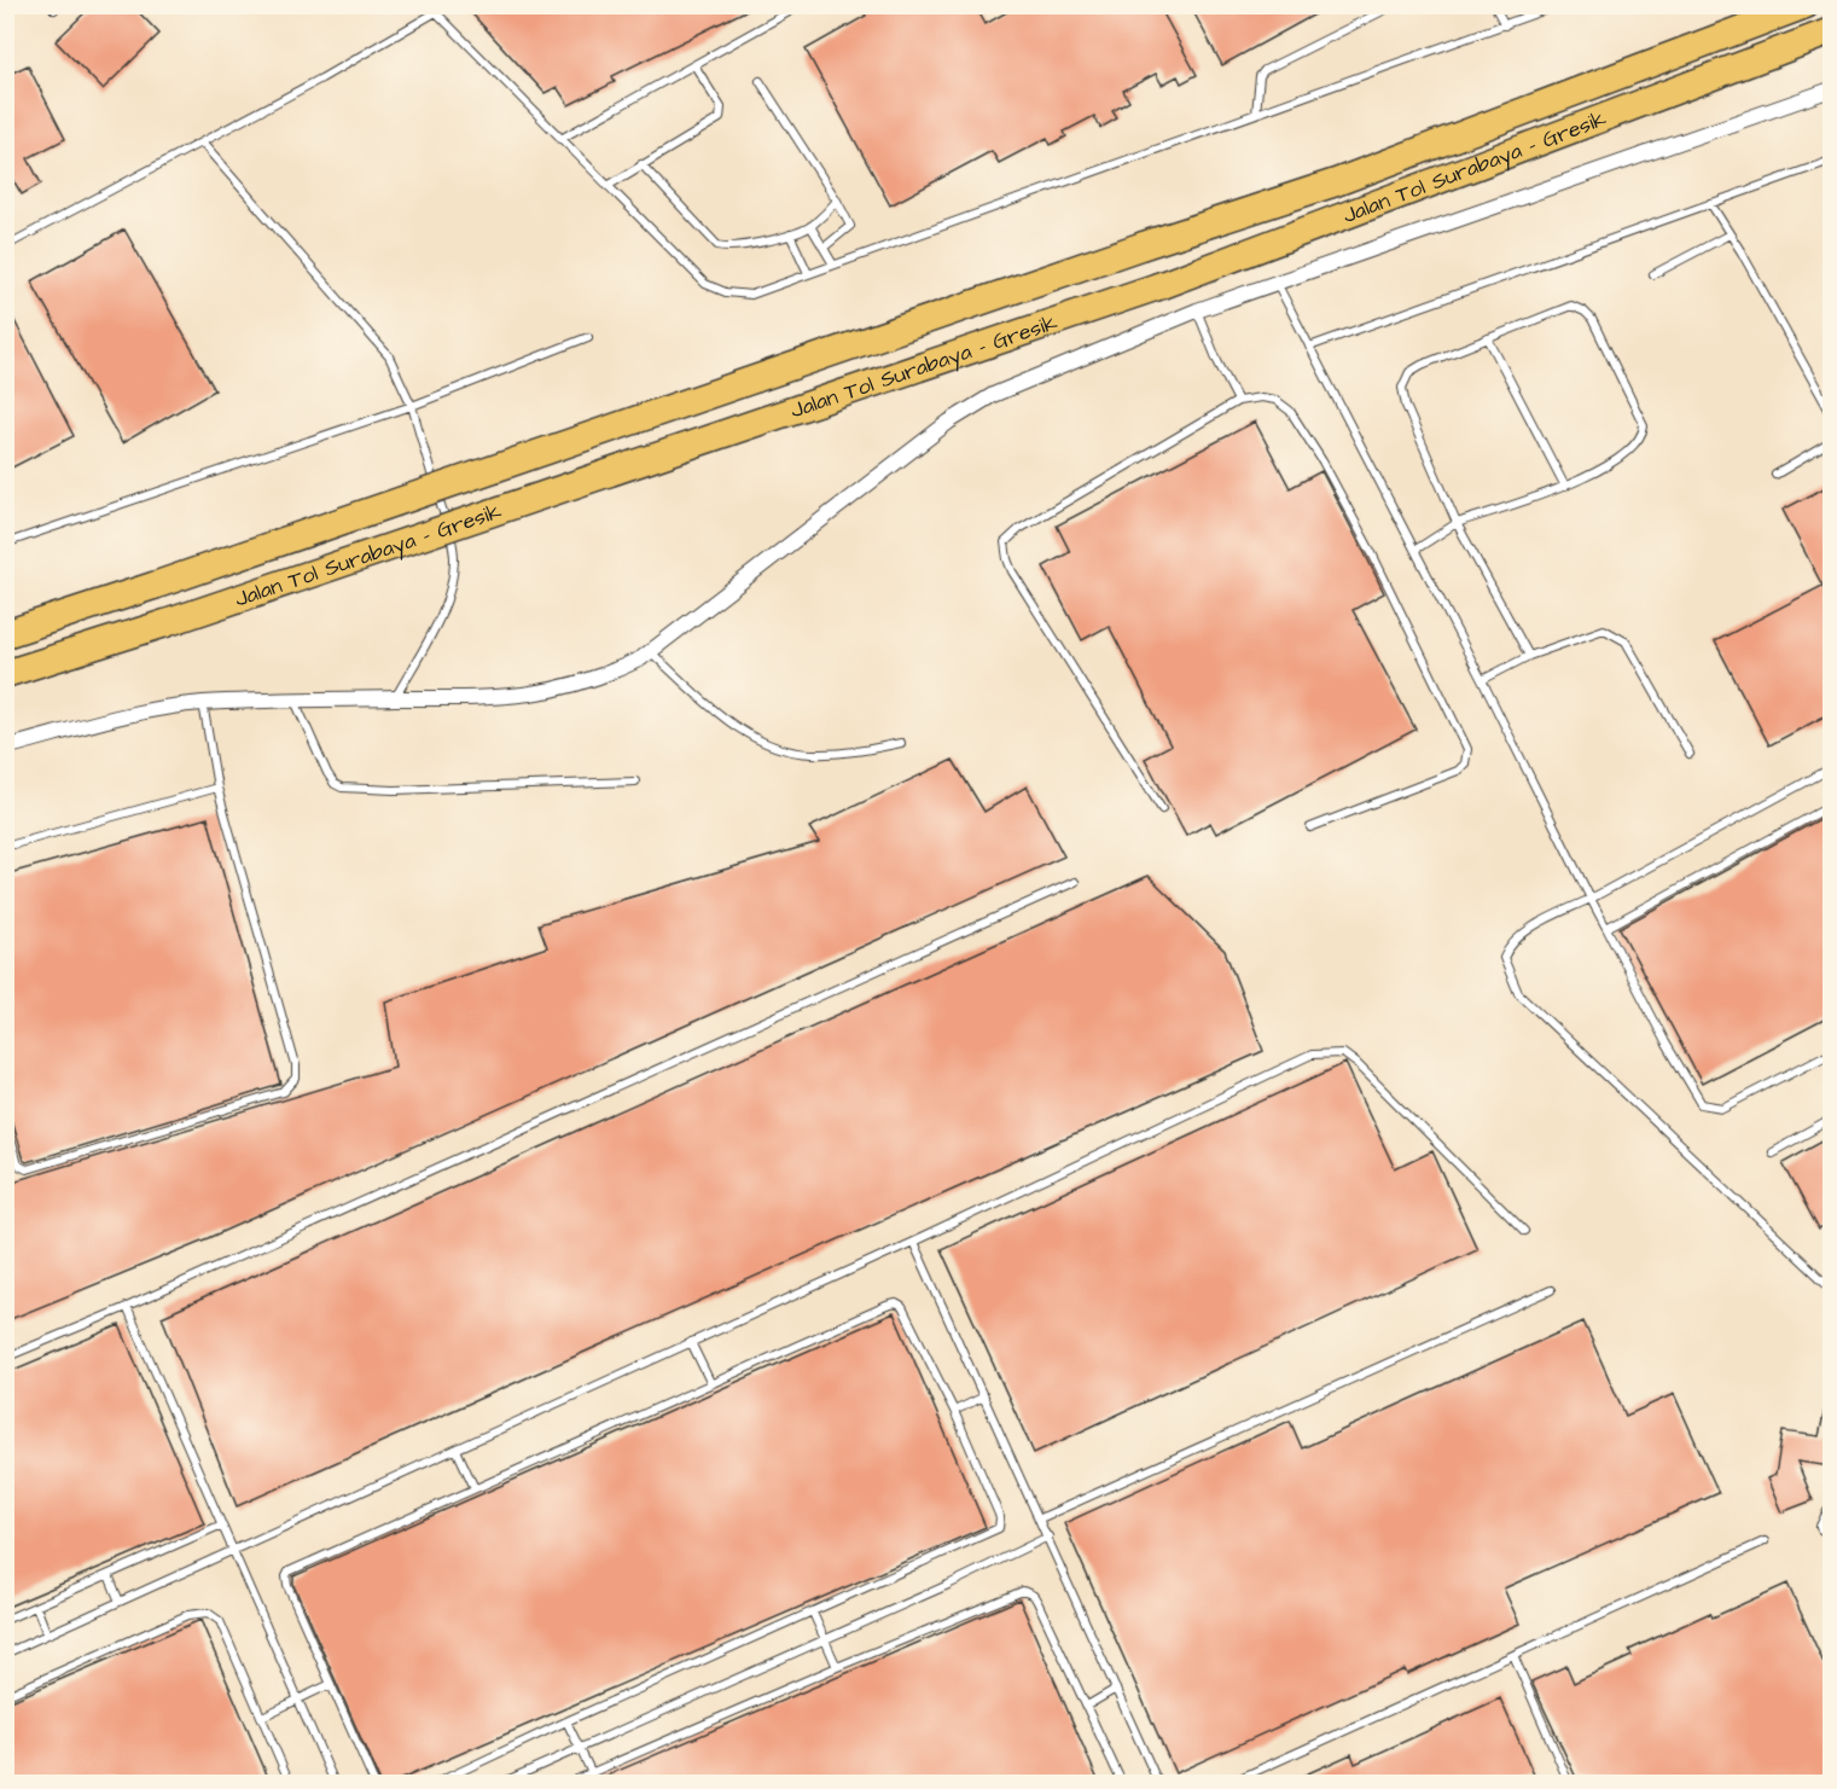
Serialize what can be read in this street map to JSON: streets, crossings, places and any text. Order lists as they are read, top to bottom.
{
  "streets": {
    "highway": ["Jalan Tol Surabaya - Gresik"]
  }
}
